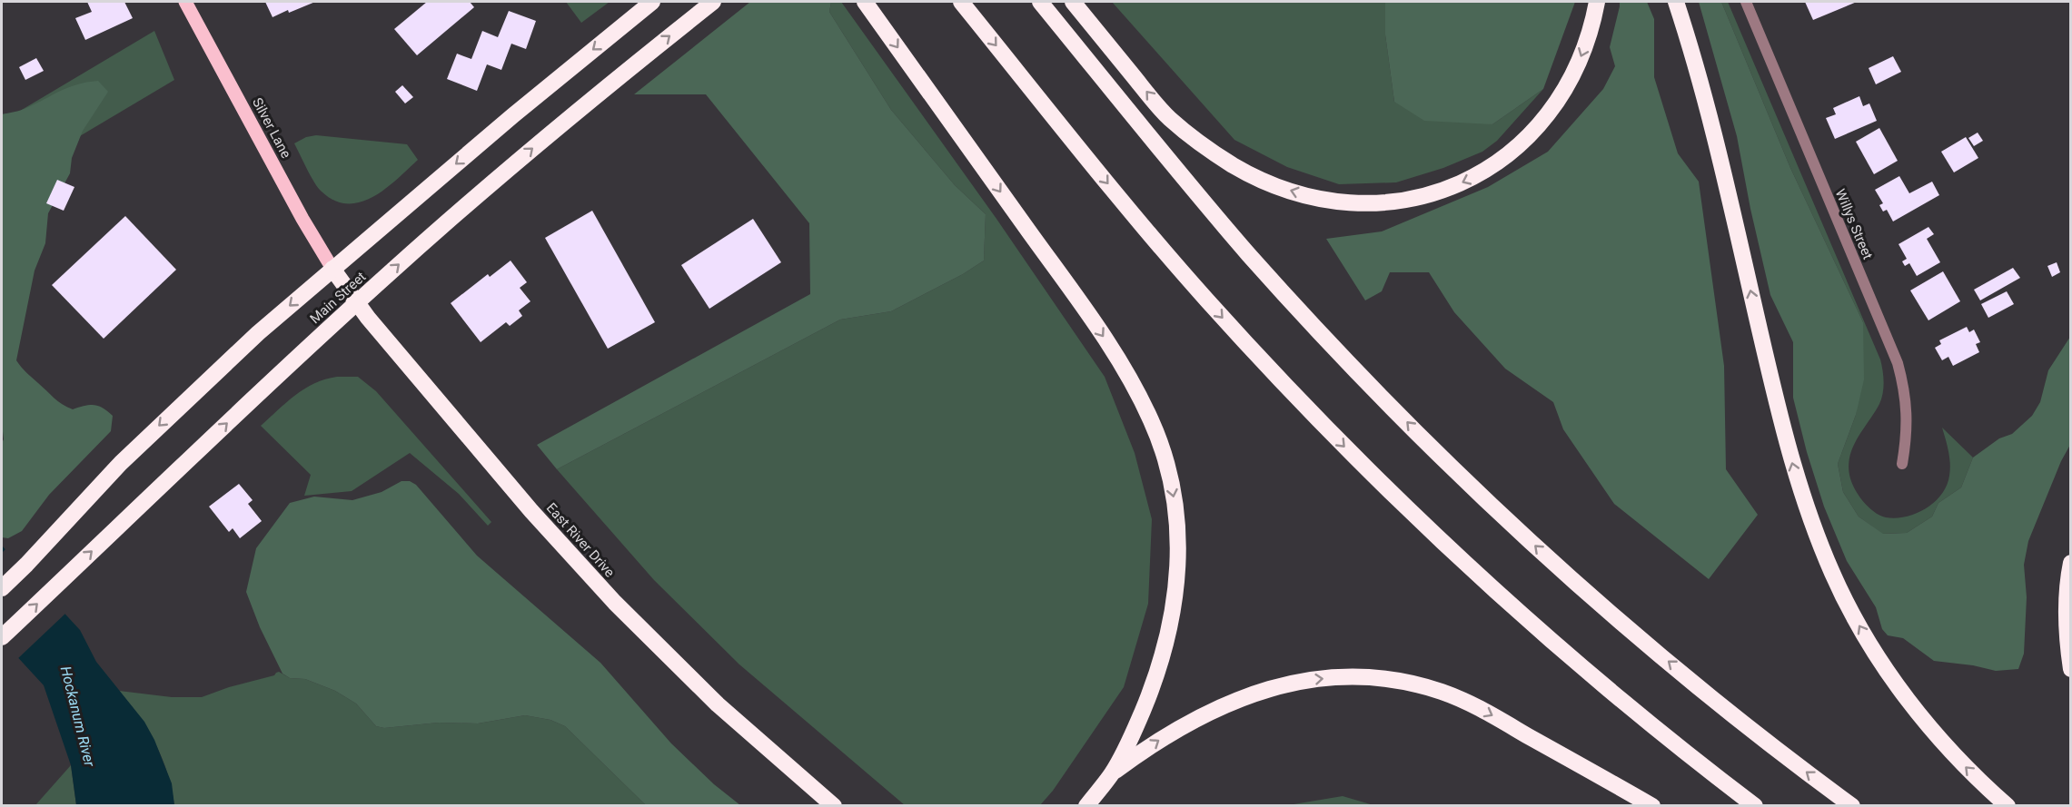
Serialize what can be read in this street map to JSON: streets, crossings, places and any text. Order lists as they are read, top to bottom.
{
  "streets": {
    "highway": ["Main Street", "East River Drive"],
    "main road": ["Silver Lane"],
    "street": ["Willys Street"]
  },
  "crossings": [
    ["Silver Lane", "Main Street"],
    ["Silver Lane", "East River Drive"],
    ["Main Street", "East River Drive"]
  ],
  "water": ["Hockanum River"]
}
